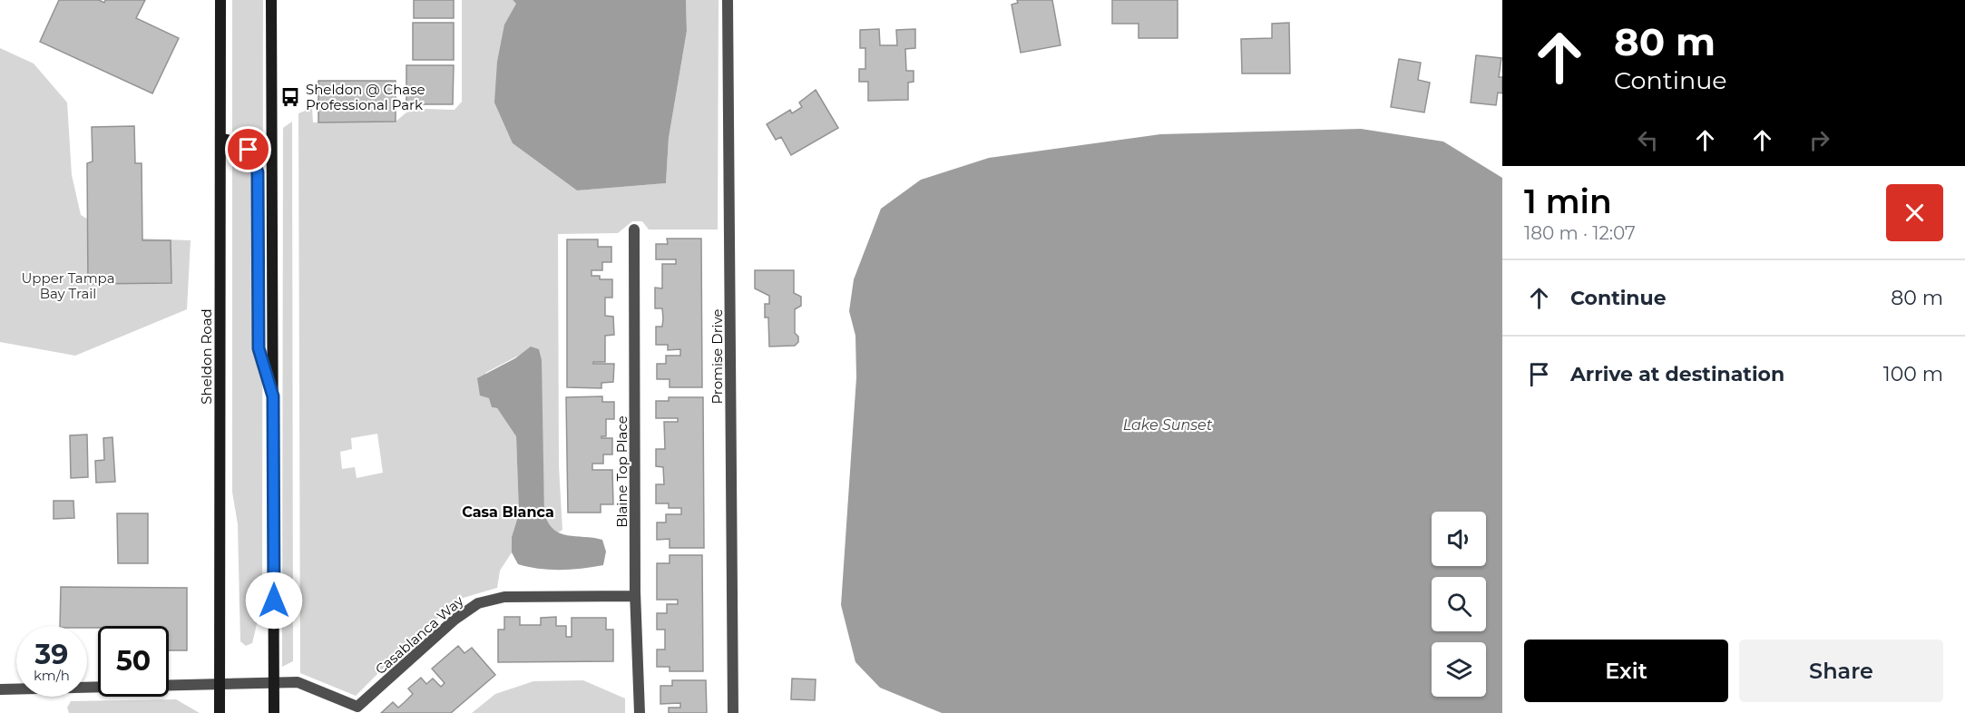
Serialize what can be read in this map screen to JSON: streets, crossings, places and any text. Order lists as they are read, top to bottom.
{
  "streets": {
    "main road": ["Sheldon Road"],
    "street": ["Promise Drive", "Blaine Top Place", "Casablanca Way"]
  },
  "crossings": [
    ["Sheldon Road", "Casablanca Way"],
    ["Blaine Top Place", "Casablanca Way"]
  ],
  "districts": ["Casa Blanca"],
  "water": ["Lake Sunset"],
  "parks": ["Upper Tampa Bay Trail"],
  "places": {
    "bus stop": ["Sheldon @ Chase Professional Park"]
  },
  "page": {
    "turn": ["80 m", "Continue"],
    "heading": ["1 min", "180 m · 12:07"],
    "list": [
      {
        "name": "Continue",
        "value": "80 m"
      },
      {
        "name": "Arrive at destination",
        "value": "100 m"
      }
    ],
    "speed": "39 km/h",
    "limit": "50",
    "buttons": ["Exit", "Share"]
  }
}
